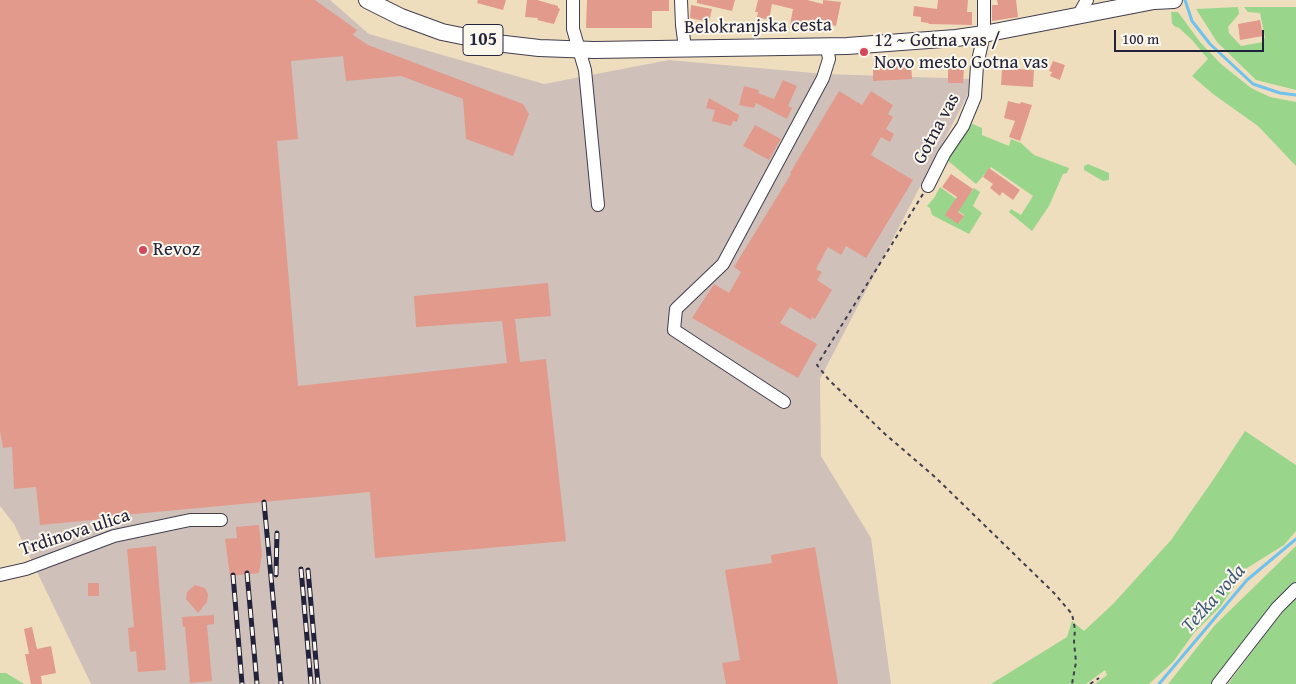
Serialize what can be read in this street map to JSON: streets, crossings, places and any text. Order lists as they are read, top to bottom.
{
  "streets": {
    "main road": ["Belokranjska cesta", "105"],
    "street": ["Gotna vas", "Trdinova ulica"]
  },
  "crossings": [
    ["Belokranjska cesta", "Gotna vas"]
  ],
  "water": ["Težka voda"],
  "places": ["12 ~ Gotna vas / Novo mesto Gotna vas", "Revoz"],
  "scale_bar": "100 m"
}
